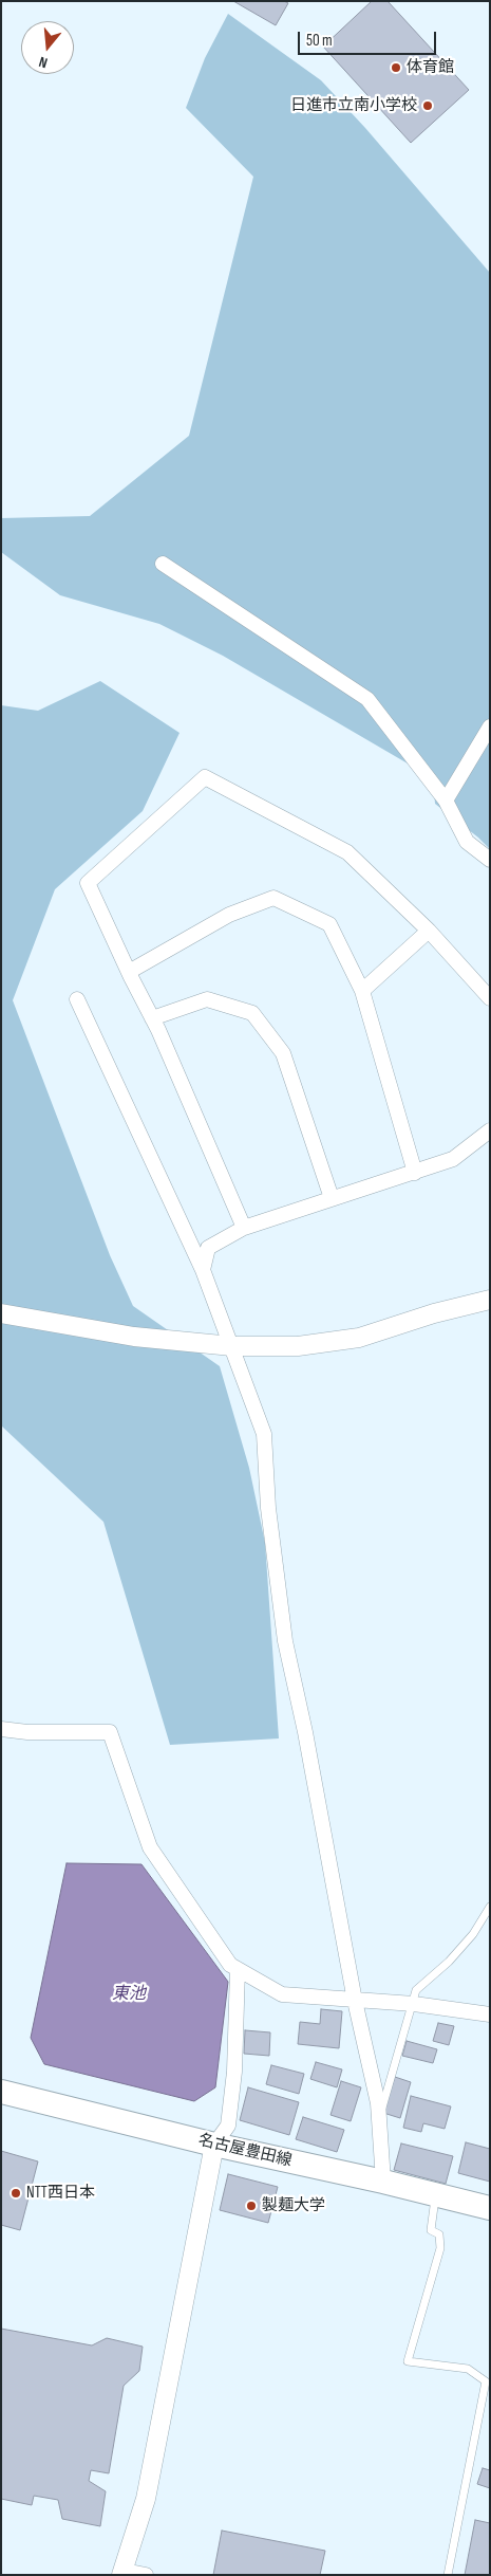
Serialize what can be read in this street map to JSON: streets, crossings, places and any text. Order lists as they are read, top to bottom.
{
  "streets": {
    "main road": ["名古屋豊田線"]
  },
  "water": ["東池"],
  "places": [
    "体育館",
    "日進市立南小学校",
    "NTT西日本",
    "製麺大学"
  ],
  "scale_bar": "50 m",
  "north": "bottom"
}
